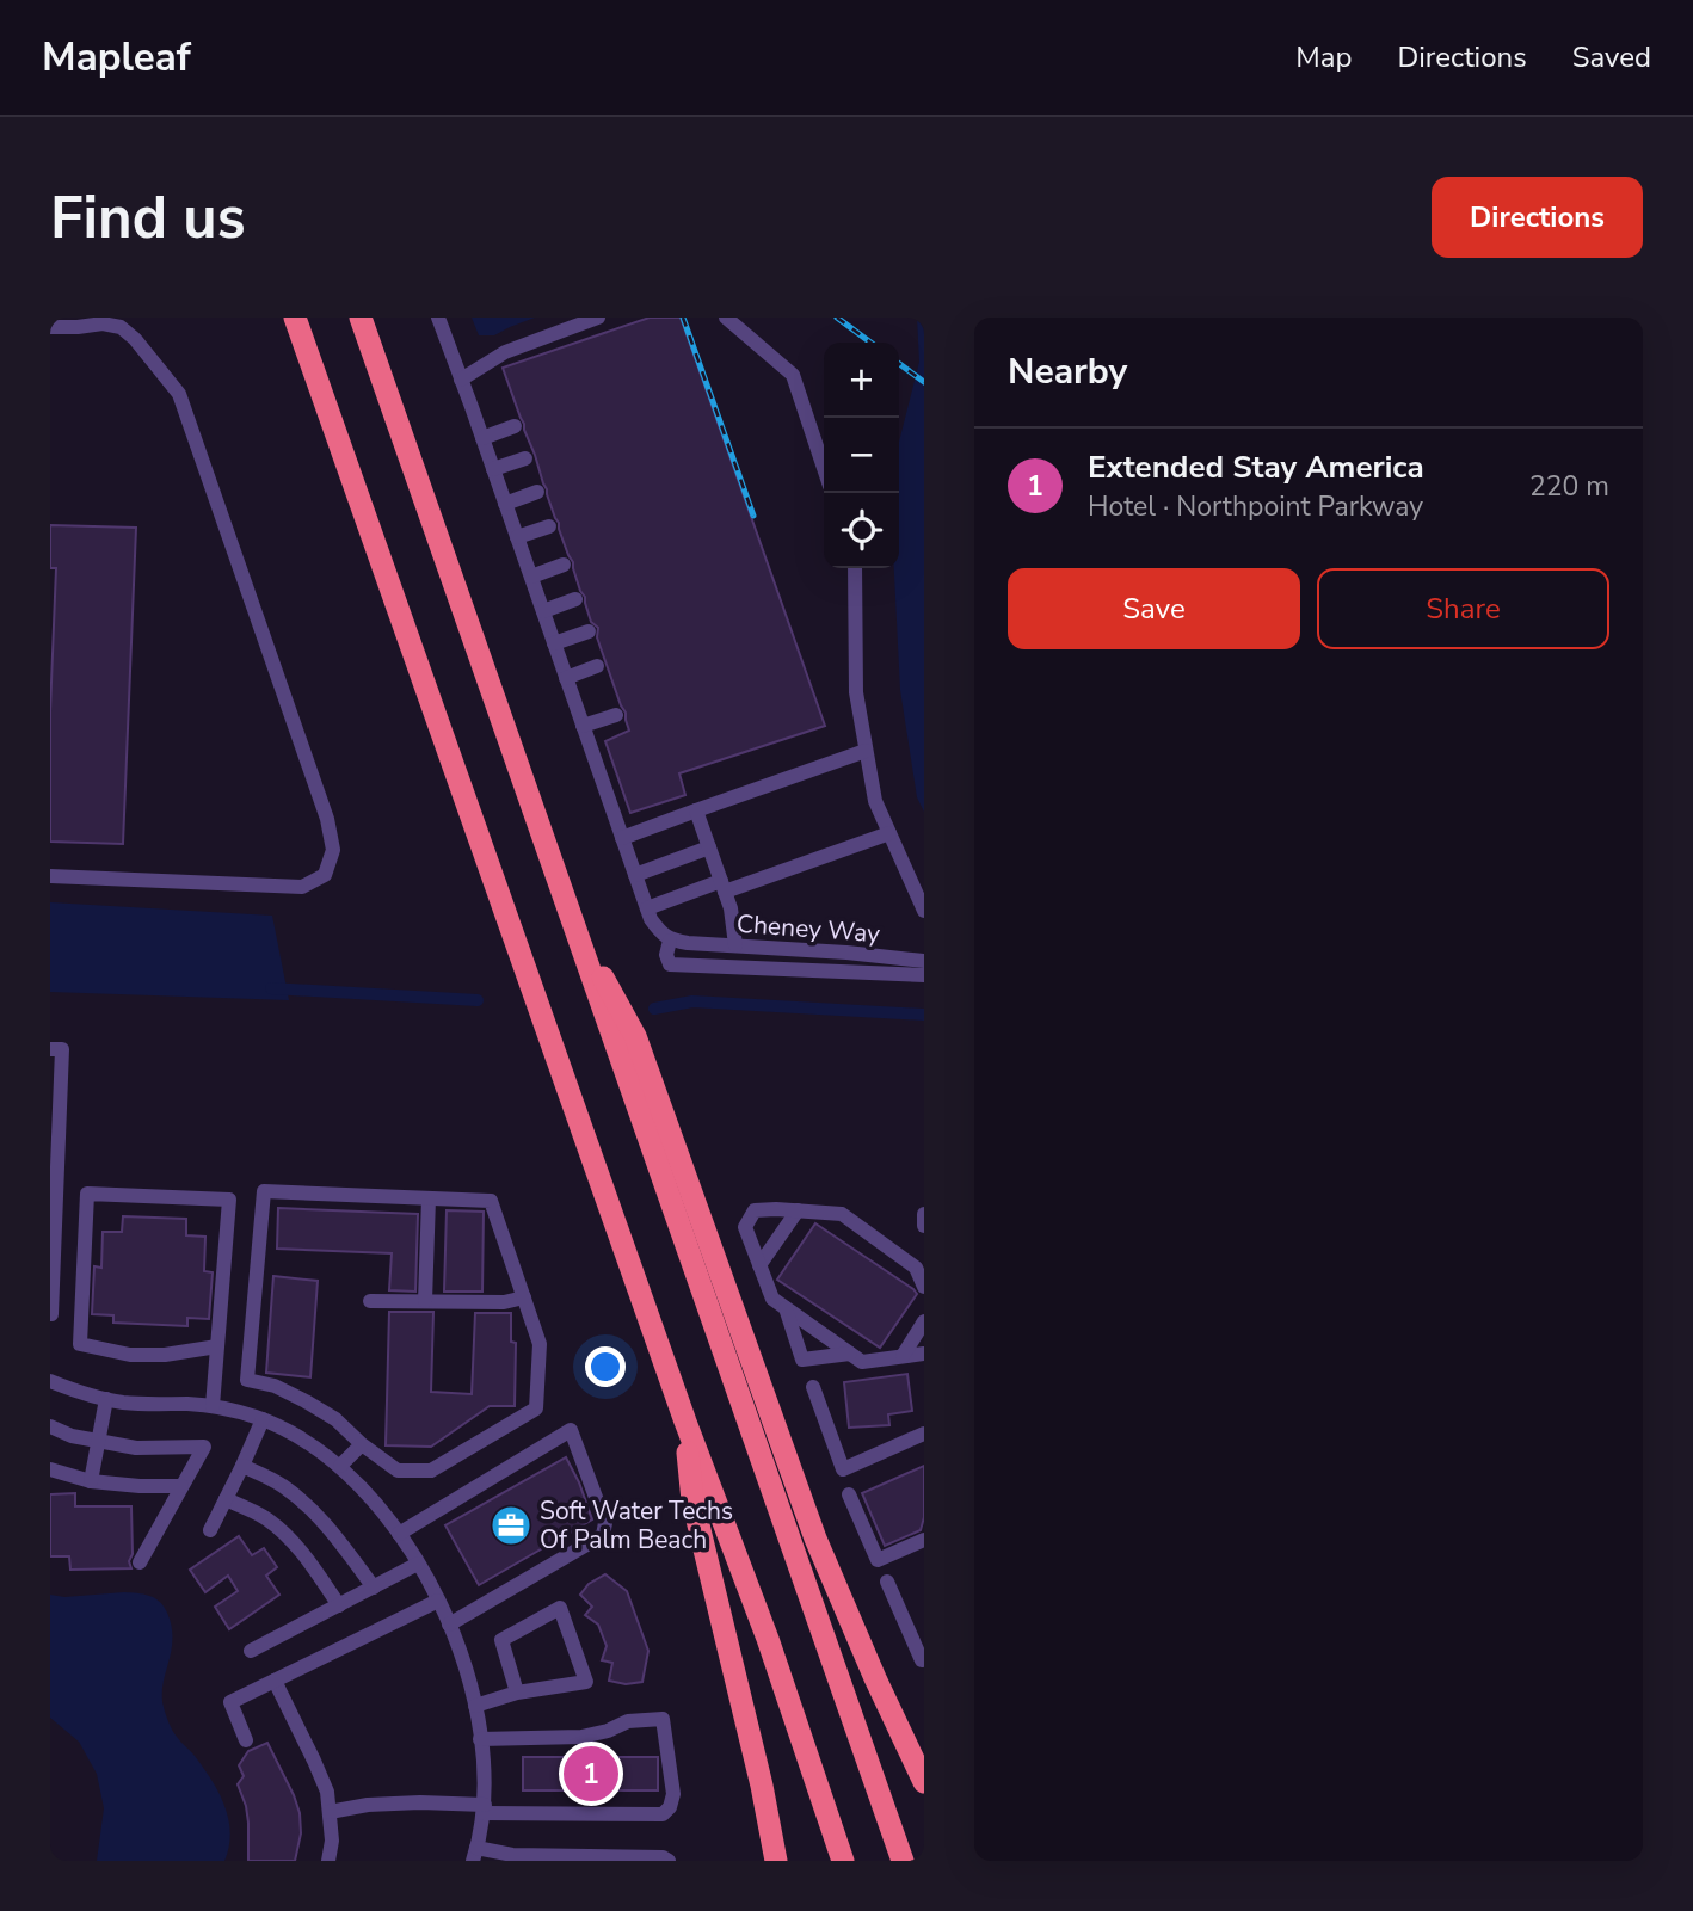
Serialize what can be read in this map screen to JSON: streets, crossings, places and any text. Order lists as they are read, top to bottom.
{
  "streets": {
    "street": ["Cheney Way"]
  },
  "places": {
    "office": ["Soft Water Techs Of Palm Beach"]
  },
  "page": {
    "header": "Mapleaf",
    "nav": ["Map", "Directions", "Saved"],
    "buttons": [
      "Directions",
      ["Save", "Share"]
    ],
    "title": "Find us",
    "heading": "Nearby",
    "map_buttons": ["+", "−"],
    "list": [
      {
        "mark": "1",
        "name": "Extended Stay America",
        "note": "Hotel · Northpoint Parkway",
        "value": "220 m"
      }
    ],
    "pins": "1"
  }
}
